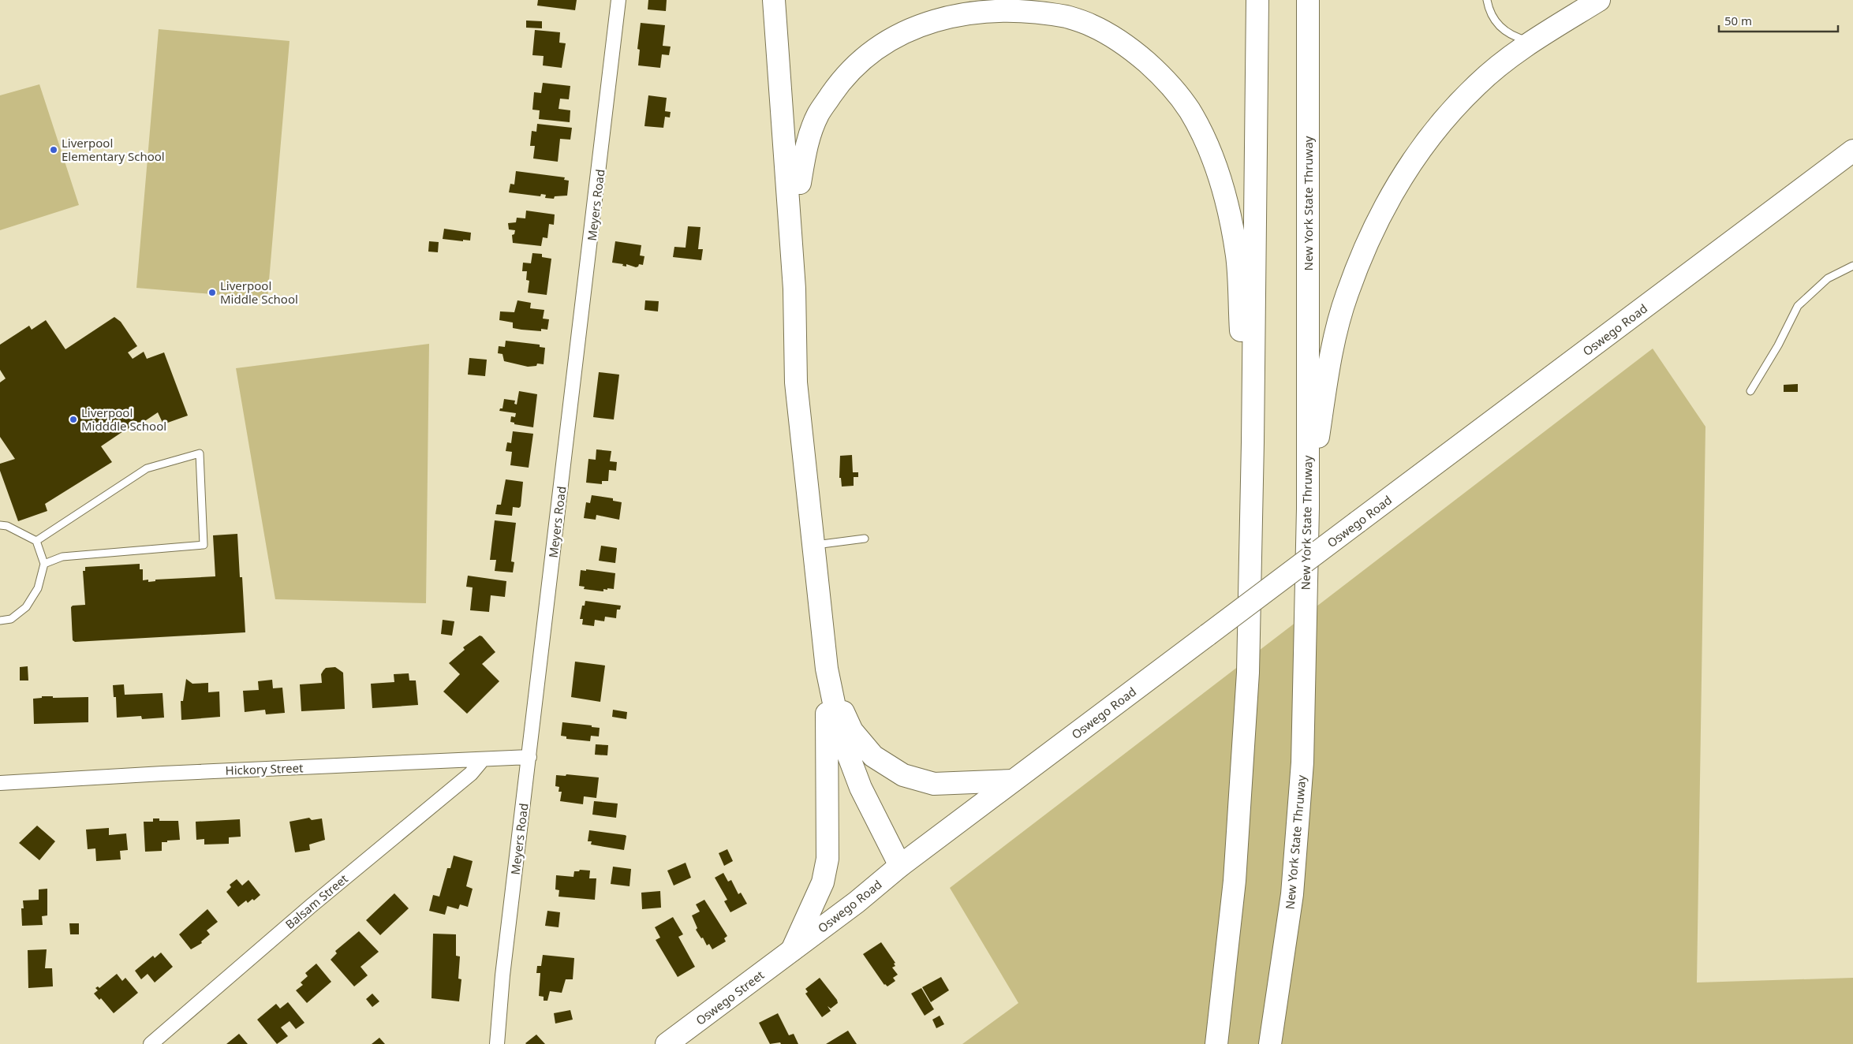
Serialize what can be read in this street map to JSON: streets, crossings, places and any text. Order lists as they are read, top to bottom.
{
  "streets": {
    "main road": ["New York State Thruway", "Oswego Road", "Oswego Street"],
    "street": ["Meyers Road", "Hickory Street", "Balsam Street"]
  },
  "crossings": [
    ["Meyers Road", "Hickory Street"],
    ["Oswego Road", "Oswego Street"],
    ["Hickory Street", "Balsam Street"]
  ],
  "places": ["Liverpool Elementary School", "Liverpool Middle School", "Liverpool Midddle School"],
  "scale_bar": "50 m"
}
